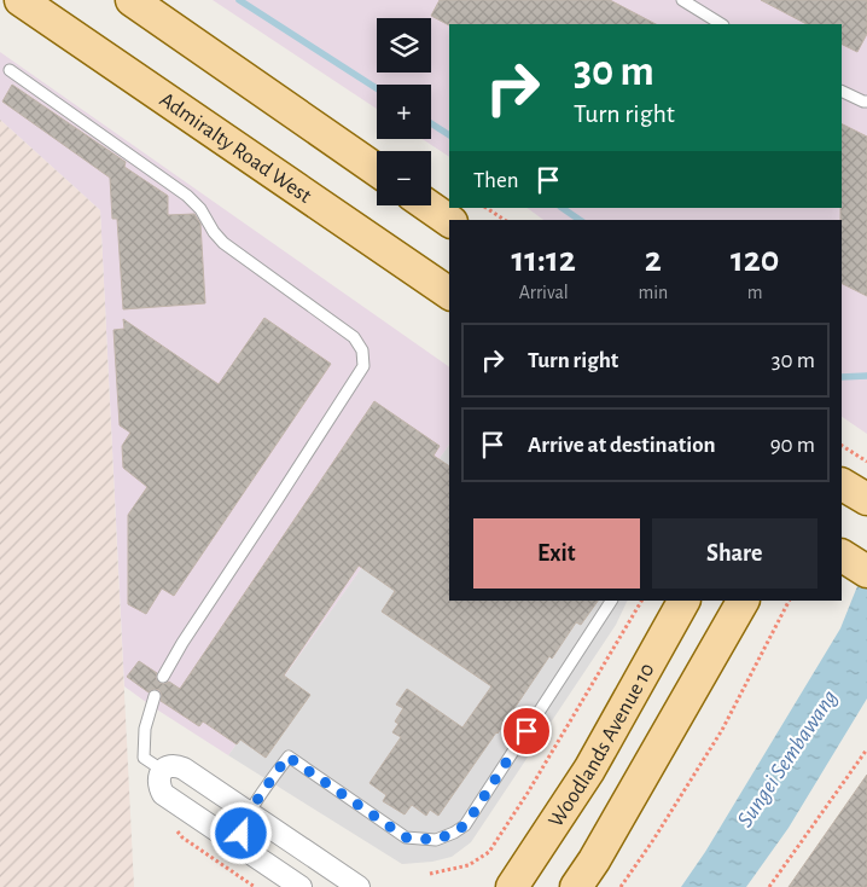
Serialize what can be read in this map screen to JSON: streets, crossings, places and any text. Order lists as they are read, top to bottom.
{
  "streets": {
    "main road": ["Admiralty Road West", "Woodlands Avenue 10"]
  },
  "water": ["Sungei Sembawang"],
  "page": {
    "map_buttons": ["+", "−"],
    "turn": ["30 m", "Turn right"],
    "then": "Then",
    "eta": [
      "11:12",
      "Arrival",
      "2",
      "min",
      "120",
      "m"
    ],
    "list": [
      {
        "name": "Turn right",
        "value": "30 m"
      },
      {
        "name": "Arrive at destination",
        "value": "90 m"
      }
    ],
    "buttons": ["Exit", "Share"]
  }
}
